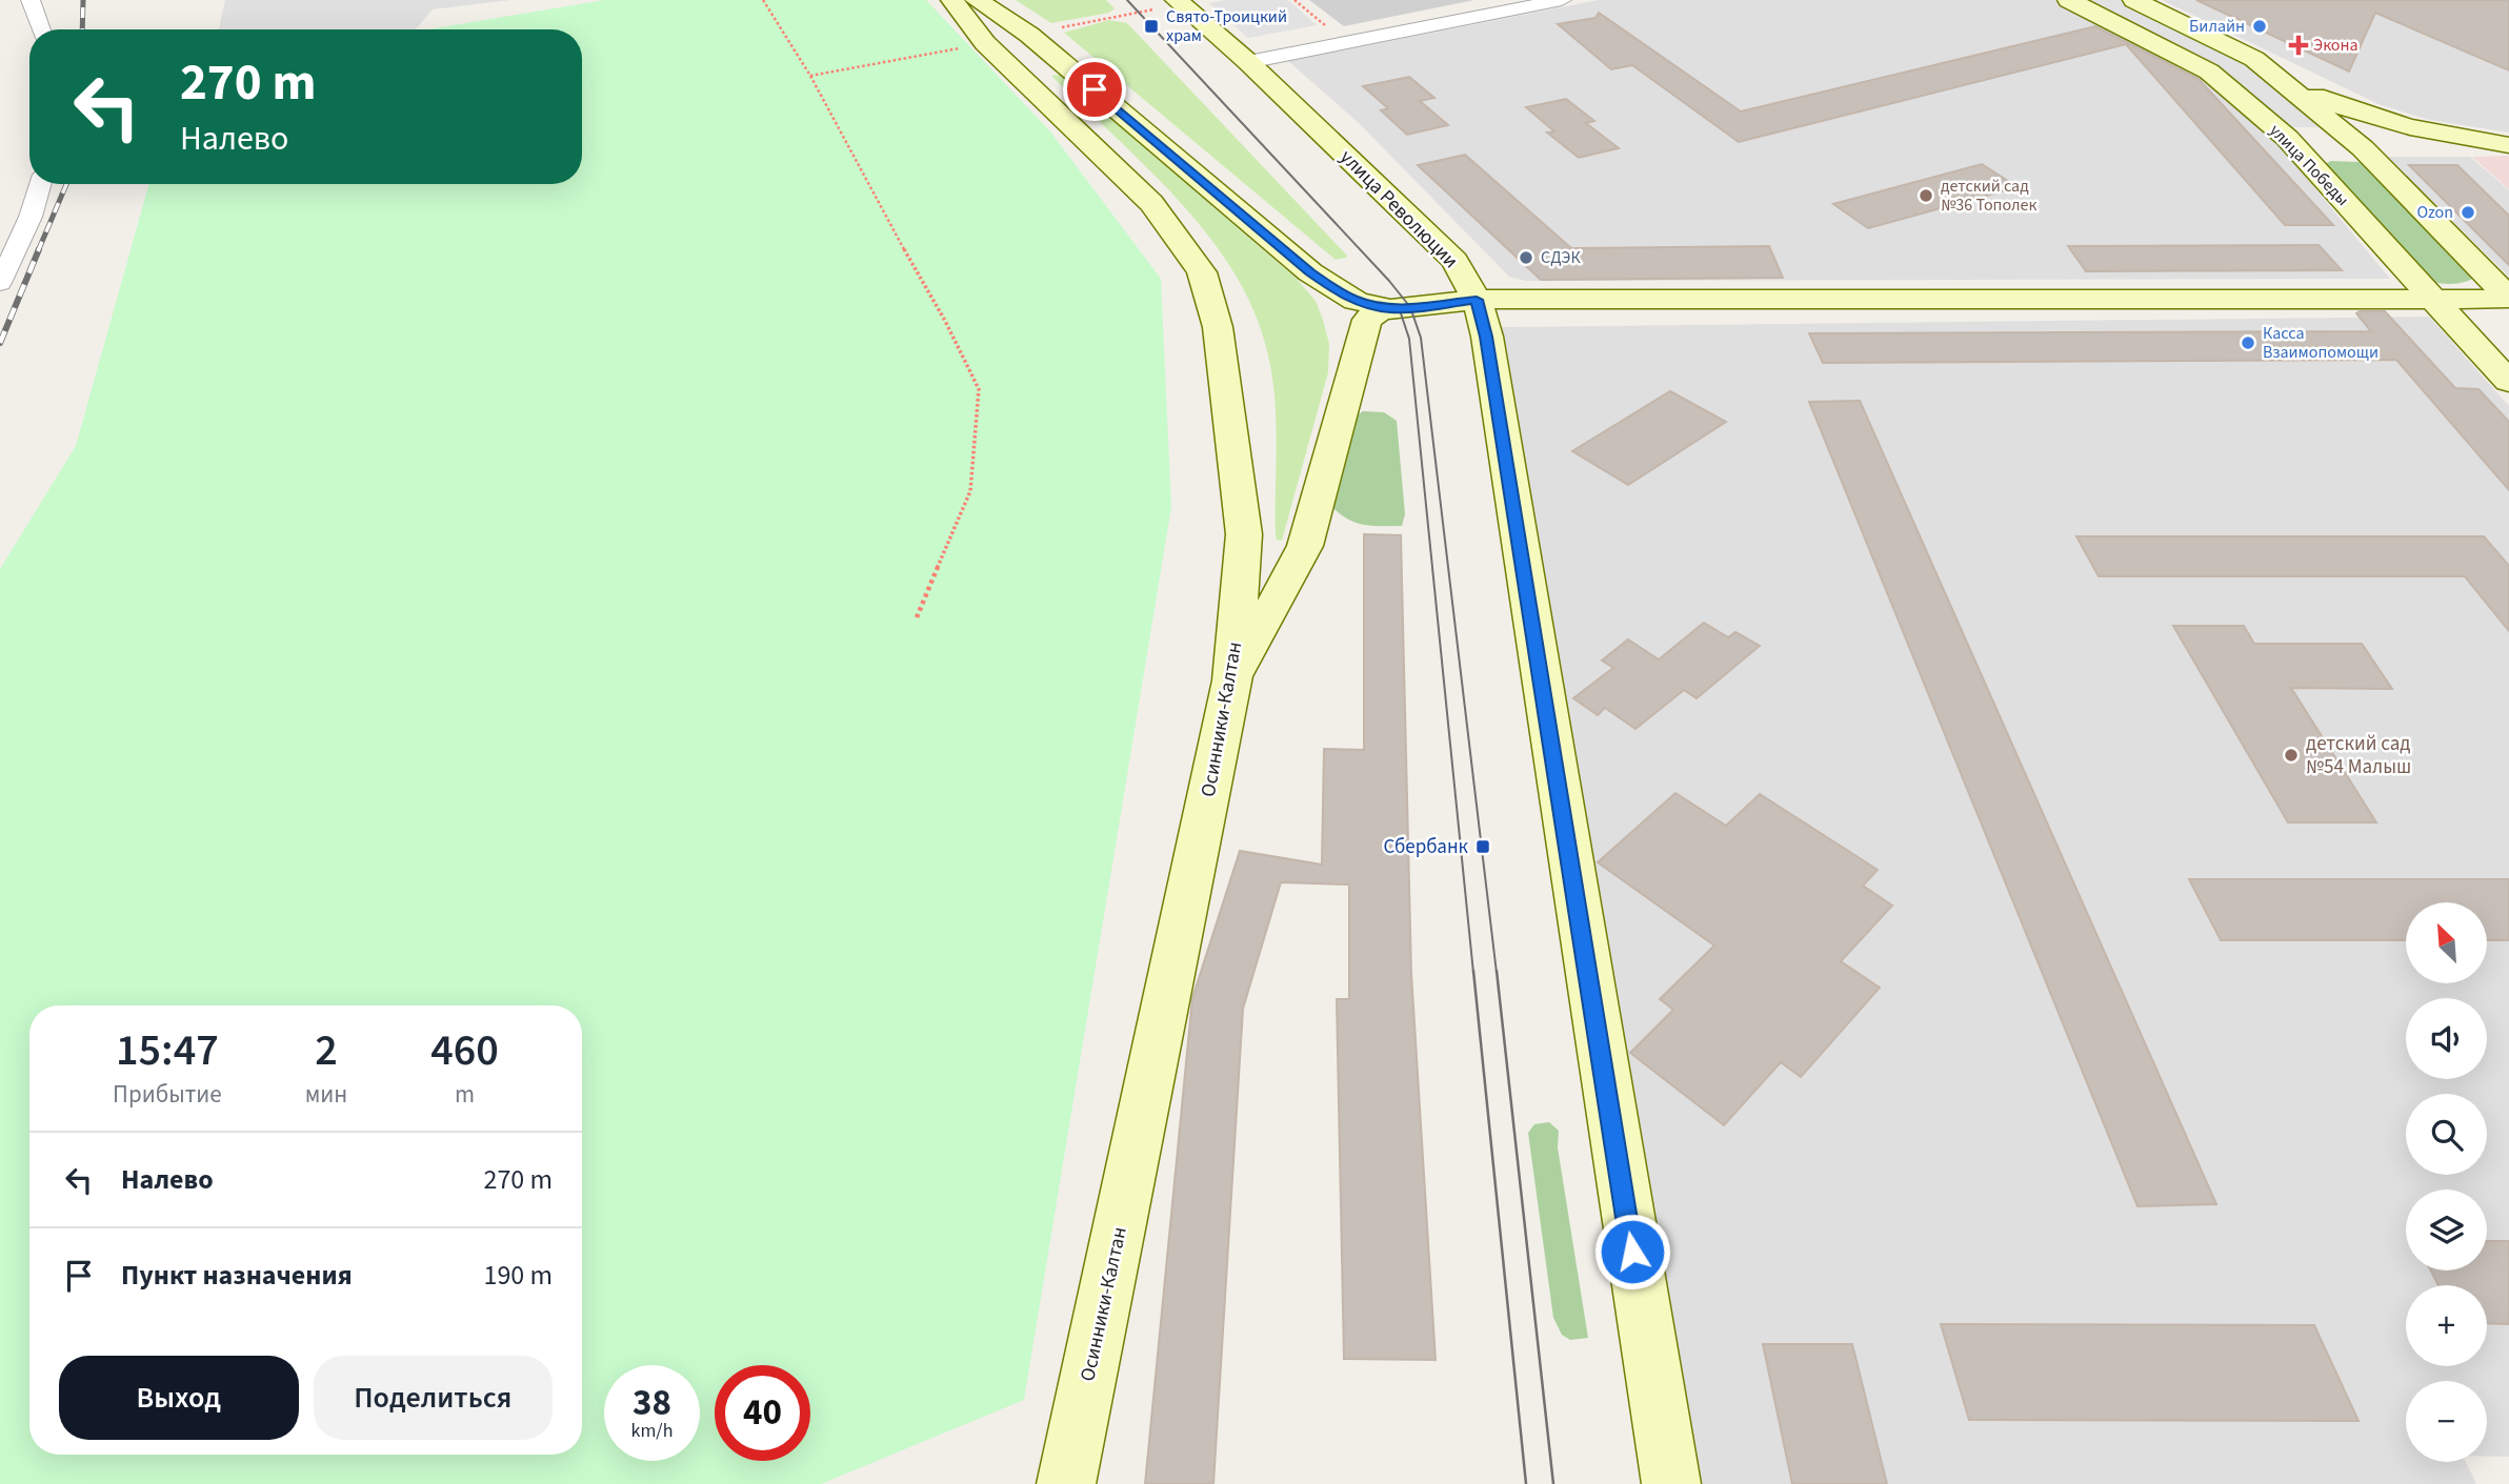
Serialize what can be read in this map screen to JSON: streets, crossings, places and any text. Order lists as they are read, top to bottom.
{
  "streets": {
    "street": ["улица Победы", "улица Революции", "Осинники-Калтан"]
  },
  "places": {
    "transit": ["Свято-Троицкий храм", "Сбербанк"],
    "other": [
      "Билайн",
      "детский сад №36 Тополек",
      "Ozon",
      "СДЭК",
      "Касса Взаимопомощи",
      "детский сад №54 Малыш"
    ],
    "health": ["Экона"]
  },
  "north": "top left",
  "page": {
    "turn": ["270 m", "Налево"],
    "map_buttons": ["+", "−"],
    "eta": [
      "15:47",
      "Прибытие",
      "2",
      "мин",
      "460",
      "m"
    ],
    "list": [
      {
        "name": "Налево",
        "value": "270 m"
      },
      {
        "name": "Пункт назначения",
        "value": "190 m"
      }
    ],
    "buttons": ["Выход", "Поделиться"],
    "speed": "38 km/h",
    "limit": "40"
  }
}
